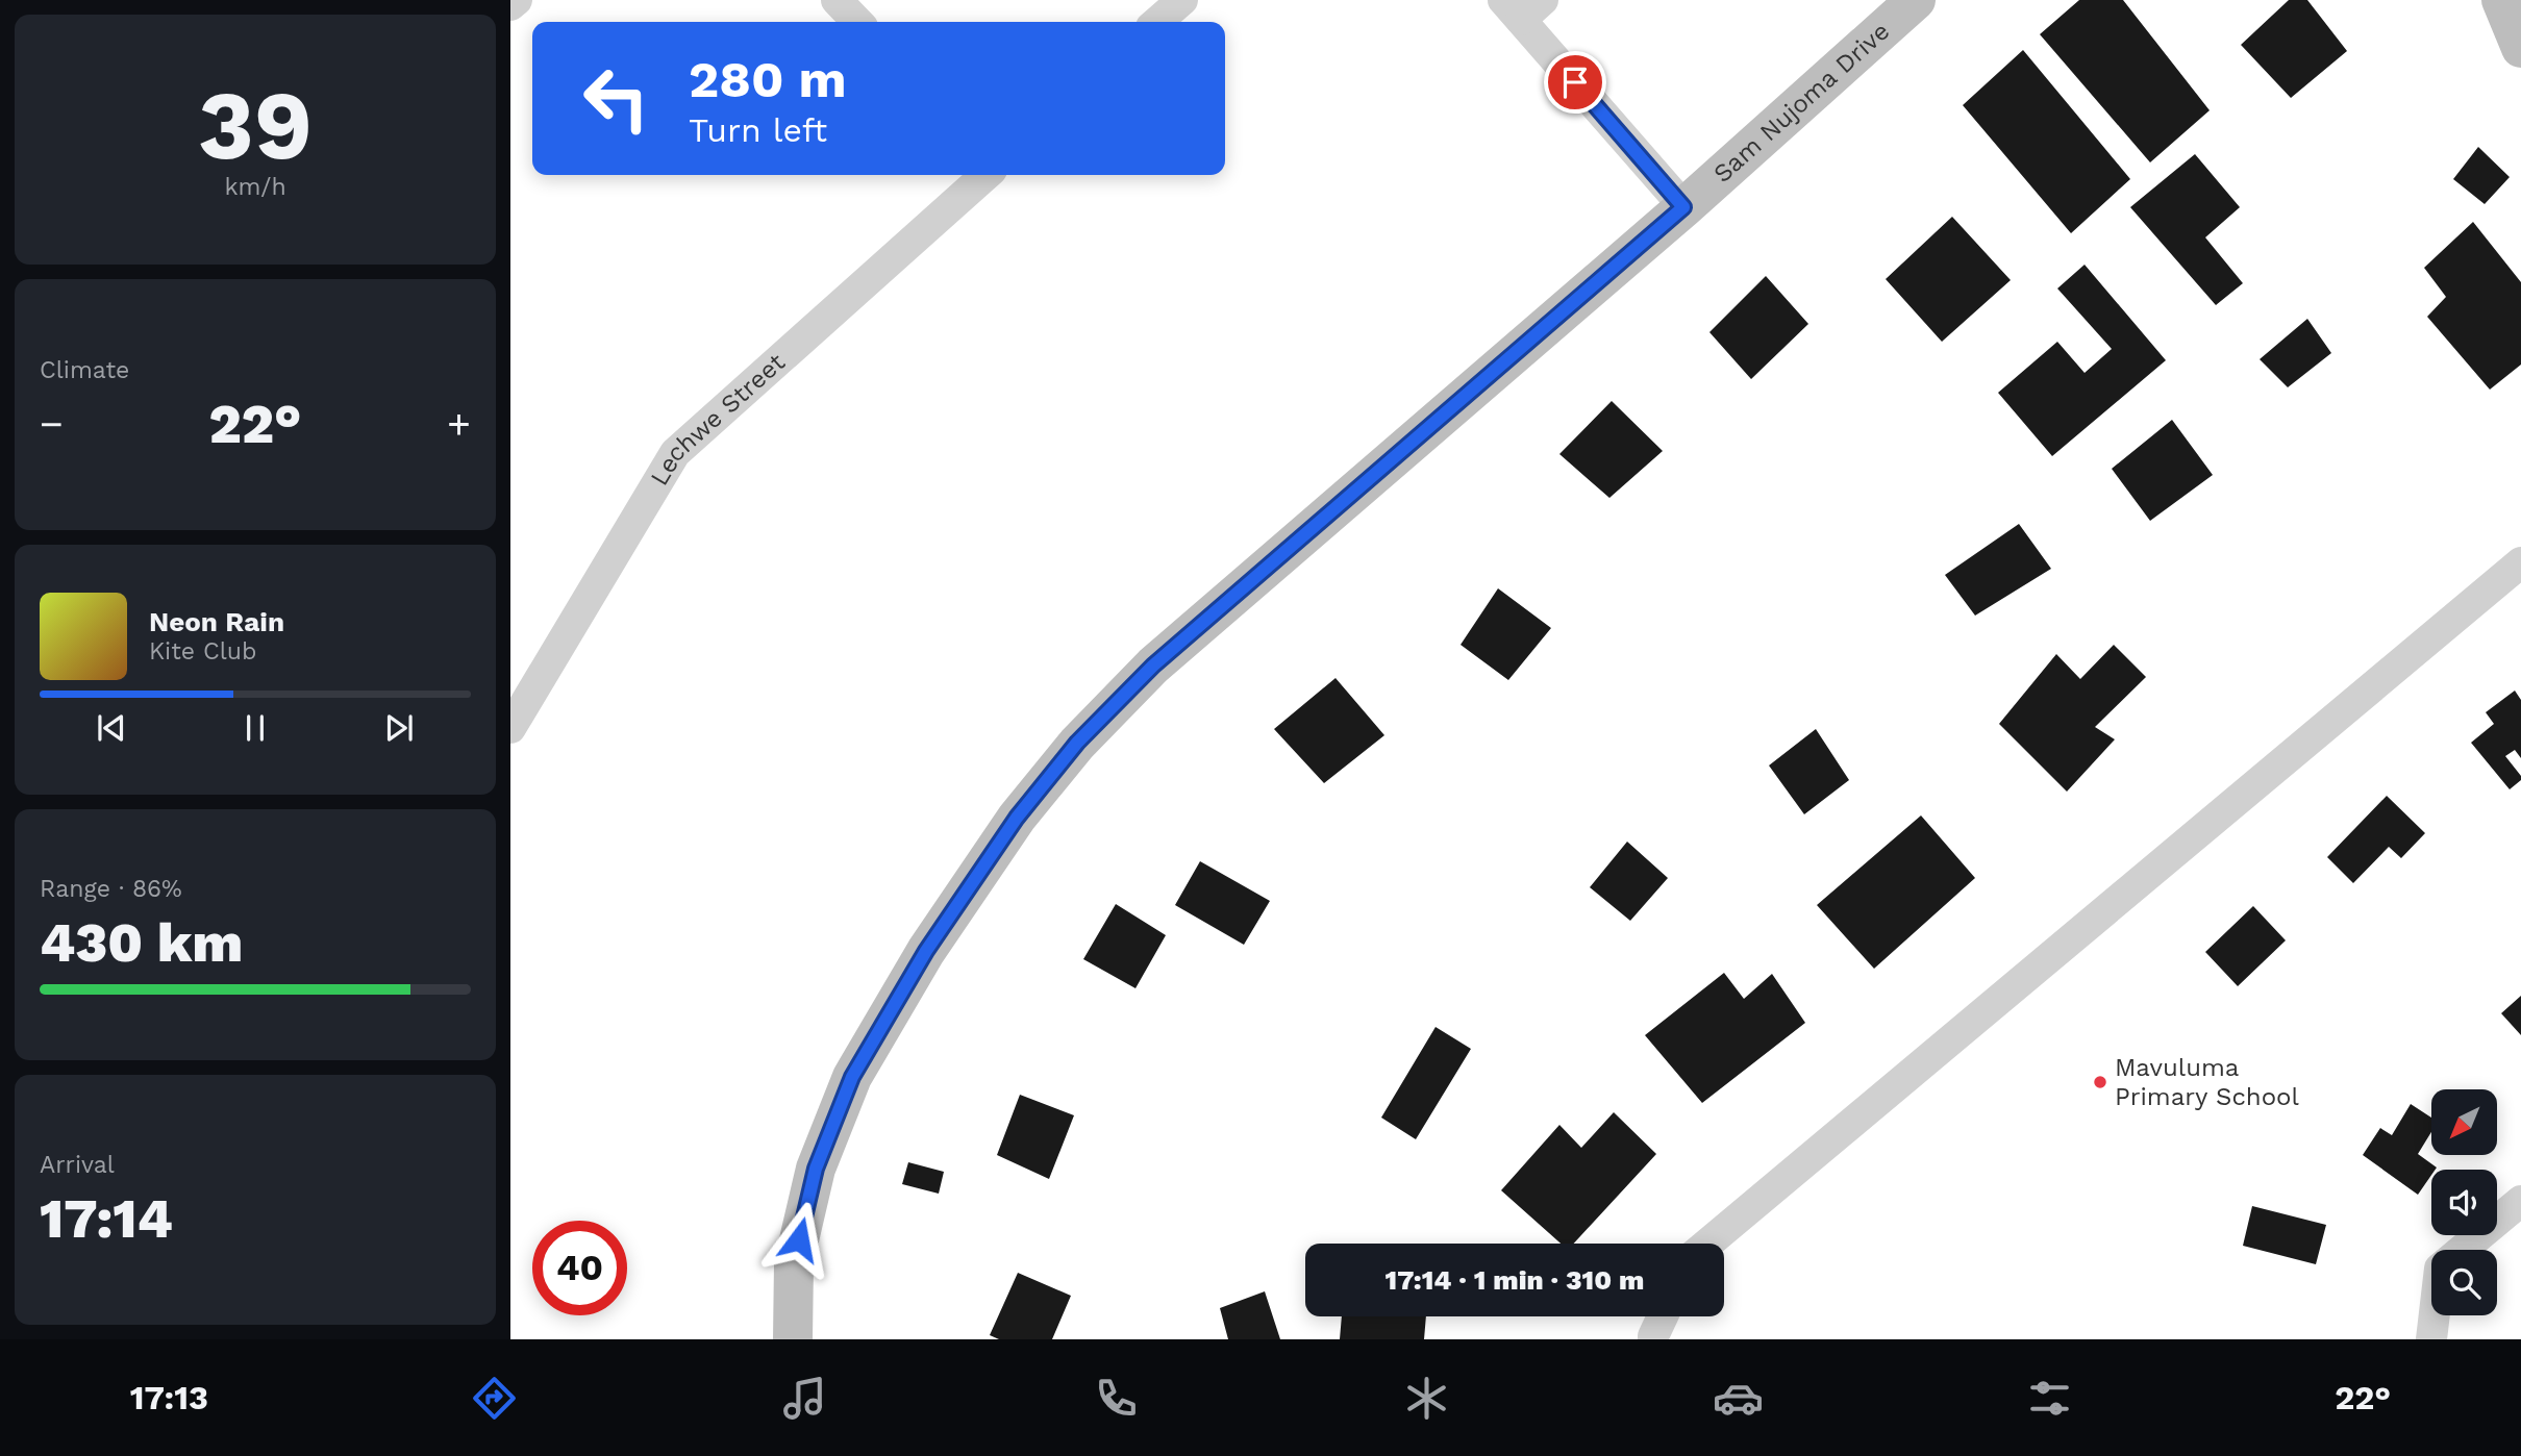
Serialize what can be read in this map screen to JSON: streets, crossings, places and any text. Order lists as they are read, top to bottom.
{
  "streets": {
    "street": ["Sam Nujoma Drive", "Lechwe Street"]
  },
  "places": ["Mavuluma Primary School"],
  "north": "bottom left",
  "page": {
    "tile": [
      ["39", "km/h"],
      "Climate",
      ["Range · 86%", "430 km"],
      ["Arrival", "17:14"]
    ],
    "turn": ["280 m", "Turn left"],
    "heat": ["−", "22°", "+"],
    "song": ["Neon Rain", "Kite Club"],
    "limit": "40",
    "trip": "17:14 · 1 min · 310 m",
    "tabs": ["17:13", "22°"]
  }
}
